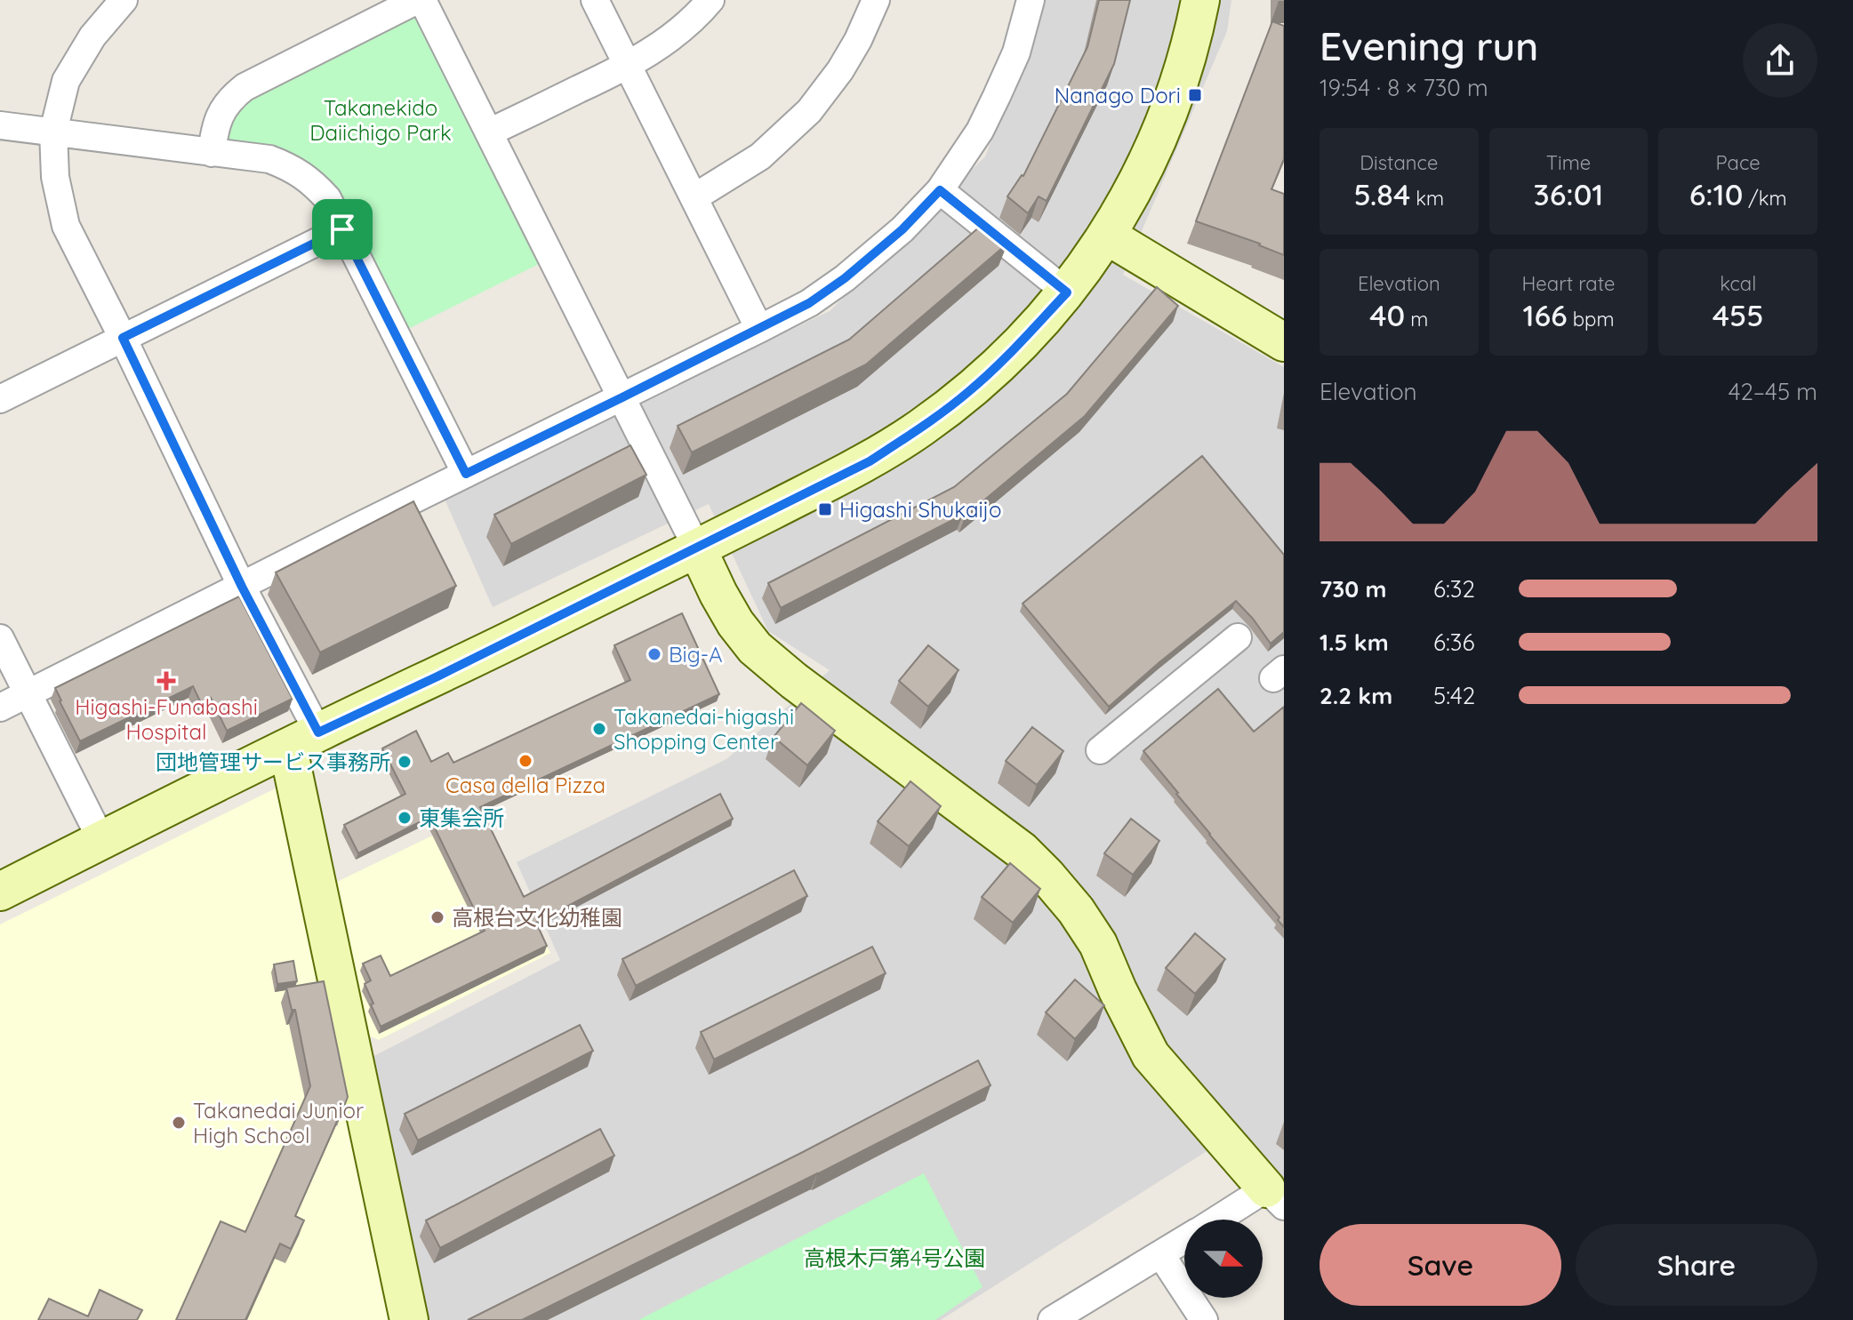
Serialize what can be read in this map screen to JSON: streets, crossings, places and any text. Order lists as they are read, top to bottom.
{
  "parks": ["Takanekido Daiichigo Park", "高根木戸第4号公園"],
  "places": {
    "transit": ["Nanago Dori", "Higashi Shukaijo"],
    "other": [
      "Big-A",
      "Takanedai-higashi Shopping Center",
      "Casa della Pizza",
      "団地管理サービス事務所",
      "東集会所",
      "高根台文化幼稚園",
      "Takanedai Junior High School"
    ],
    "health": ["Higashi-Funabashi Hospital"]
  },
  "north": "right",
  "page": {
    "heading": ["Evening run", "19:54 · 8 × 730 m"],
    "stats": [
      ["Distance", "5.84 km"],
      ["Time", "36:01"],
      ["Pace", "6:10 /km"],
      ["Elevation", "40 m"],
      ["Heart rate", "166 bpm"],
      ["kcal", "455"]
    ],
    "chart": ["Elevation", "42–45 m"],
    "list": [
      {
        "name": "730 m",
        "note": "6:32"
      },
      {
        "name": "1.5 km",
        "note": "6:36"
      },
      {
        "name": "2.2 km",
        "note": "5:42"
      }
    ],
    "buttons": ["Save", "Share"]
  }
}
